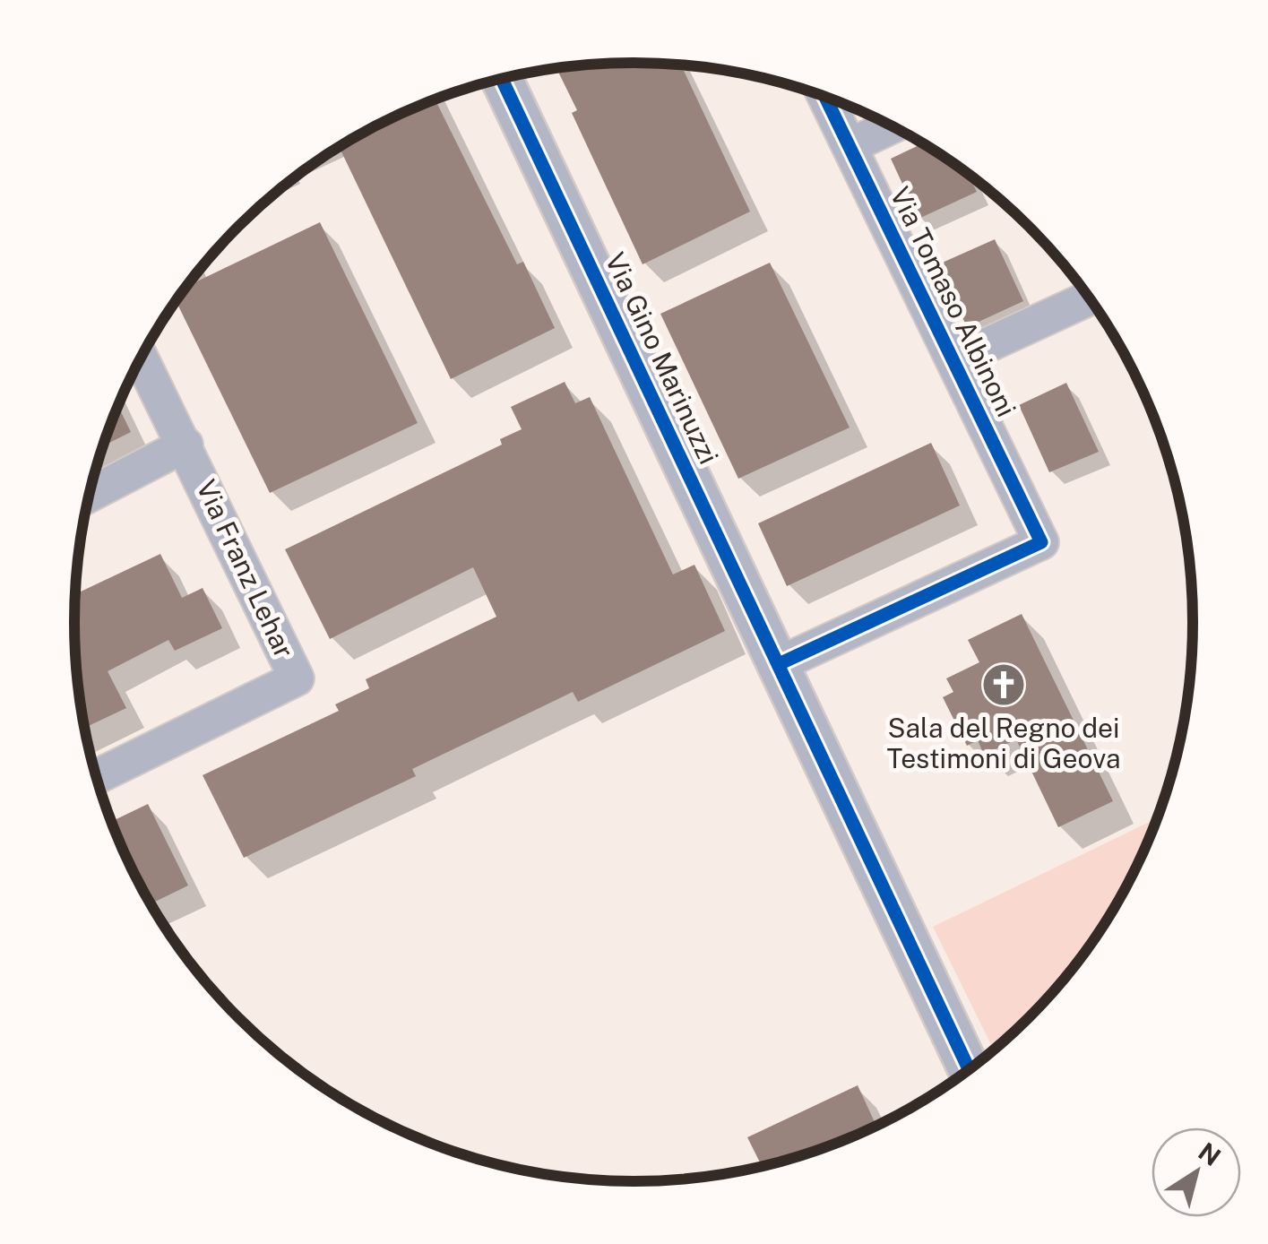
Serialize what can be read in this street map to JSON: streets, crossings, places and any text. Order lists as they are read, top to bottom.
{
  "streets": {
    "street": ["Via Tomaso Albinoni", "Via Gino Marinuzzi", "Via Franz Lehar"]
  },
  "crossings": [
    ["Via Tomaso Albinoni", "Via Gino Marinuzzi"]
  ],
  "places": {
    "church": ["Sala del Regno dei Testimoni di Geova"]
  },
  "north": "top right"
}
